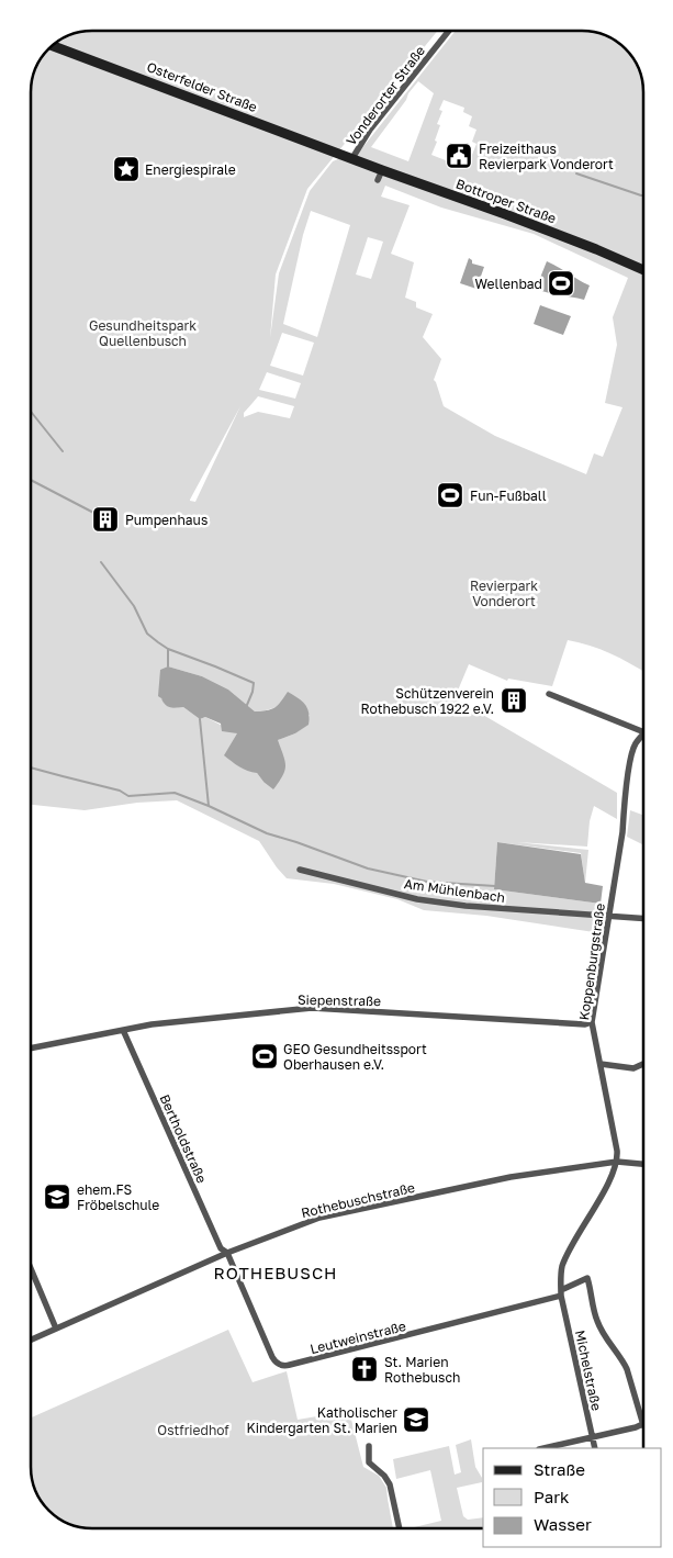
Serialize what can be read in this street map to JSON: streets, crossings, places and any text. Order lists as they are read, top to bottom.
{
  "streets": {
    "main road": ["Osterfelder Straße", "Bottroper Straße"],
    "street": [
      "Vonderorter Straße",
      "Am Mühlenbach",
      "Koppenburgstraße",
      "Siepenstraße",
      "Bertholdstraße",
      "Rothebuschstraße",
      "Leutweinstraße",
      "Michelstraße"
    ]
  },
  "crossings": [
    ["Osterfelder Straße", "Vonderorter Straße"],
    ["Osterfelder Straße", "Bottroper Straße"],
    ["Vonderorter Straße", "Bottroper Straße"],
    ["Am Mühlenbach", "Koppenburgstraße"],
    ["Koppenburgstraße", "Siepenstraße"],
    ["Koppenburgstraße", "Rothebuschstraße"],
    ["Koppenburgstraße", "Leutweinstraße"],
    ["Koppenburgstraße", "Michelstraße"],
    ["Siepenstraße", "Bertholdstraße"],
    ["Bertholdstraße", "Rothebuschstraße"],
    ["Bertholdstraße", "Leutweinstraße"],
    ["Rothebuschstraße", "Leutweinstraße"],
    ["Leutweinstraße", "Michelstraße"]
  ],
  "districts": ["ROTHEBUSCH"],
  "parks": ["Gesundheitspark Quellenbusch", "Revierpark Vonderort", "Ostfriedhof"],
  "places": {
    "public building": ["Freizeithaus Revierpark Vonderort"],
    "place": ["Energiespirale"],
    "sports": ["Wellenbad", "Fun-Fußball", "GEO Gesundheitssport Oberhausen e.V."],
    "building": ["Pumpenhaus", "Schützenverein Rothebusch 1922 e.V."],
    "school or university": ["ehem.FS Fröbelschule", "Katholischer Kindergarten St. Marien"],
    "church": ["St. Marien Rothebusch"]
  },
  "legend": ["Straße", "Park", "Wasser"]
}
